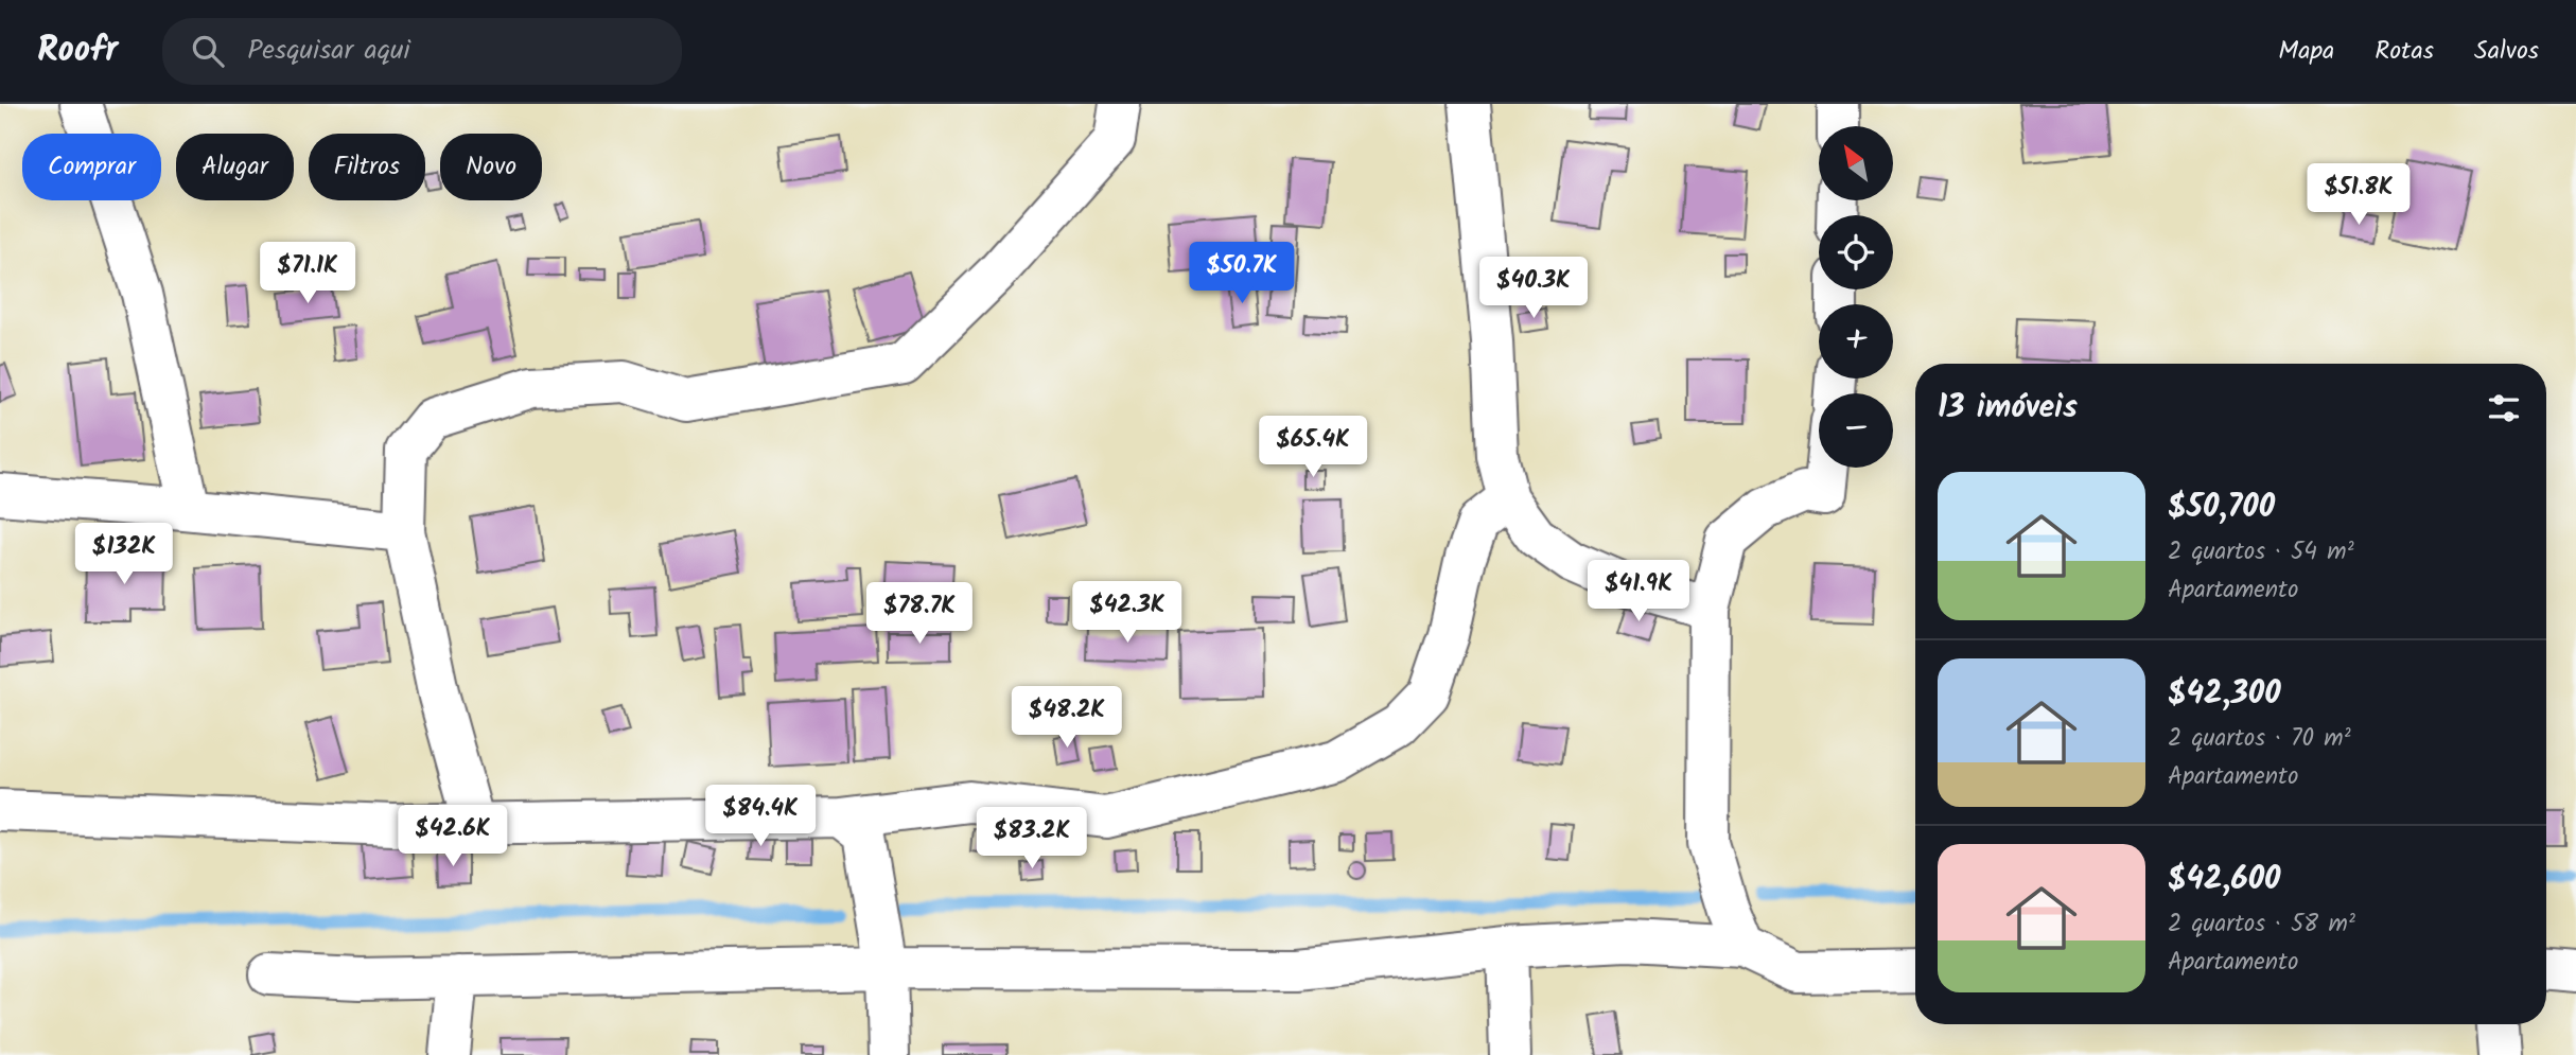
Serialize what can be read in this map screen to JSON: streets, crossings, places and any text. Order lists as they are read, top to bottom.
{
  "north": "top left",
  "page": {
    "header": "Roofr",
    "search": "Pesquisar aqui",
    "nav": ["Mapa", "Rotas", "Salvos"],
    "map_buttons": ["+", "−"],
    "chip": [
      "Comprar",
      "Alugar",
      "Filtros",
      "Novo"
    ],
    "price": [
      "$51.8K",
      "$71.1K",
      "$50.7K",
      "$40.3K",
      "$65.4K",
      "$132K",
      "$41.9K",
      "$42.3K",
      "$78.7K",
      "$48.2K",
      "$84.4K",
      "$42.6K",
      "$83.2K"
    ],
    "heading": "13 imóveis",
    "list": [
      {
        "name": "$50,700",
        "note": "2 quartos · 54 m² · Apartamento"
      },
      {
        "name": "$42,300",
        "note": "2 quartos · 70 m² · Apartamento"
      },
      {
        "name": "$42,600",
        "note": "2 quartos · 58 m² · Apartamento"
      }
    ]
  }
}
